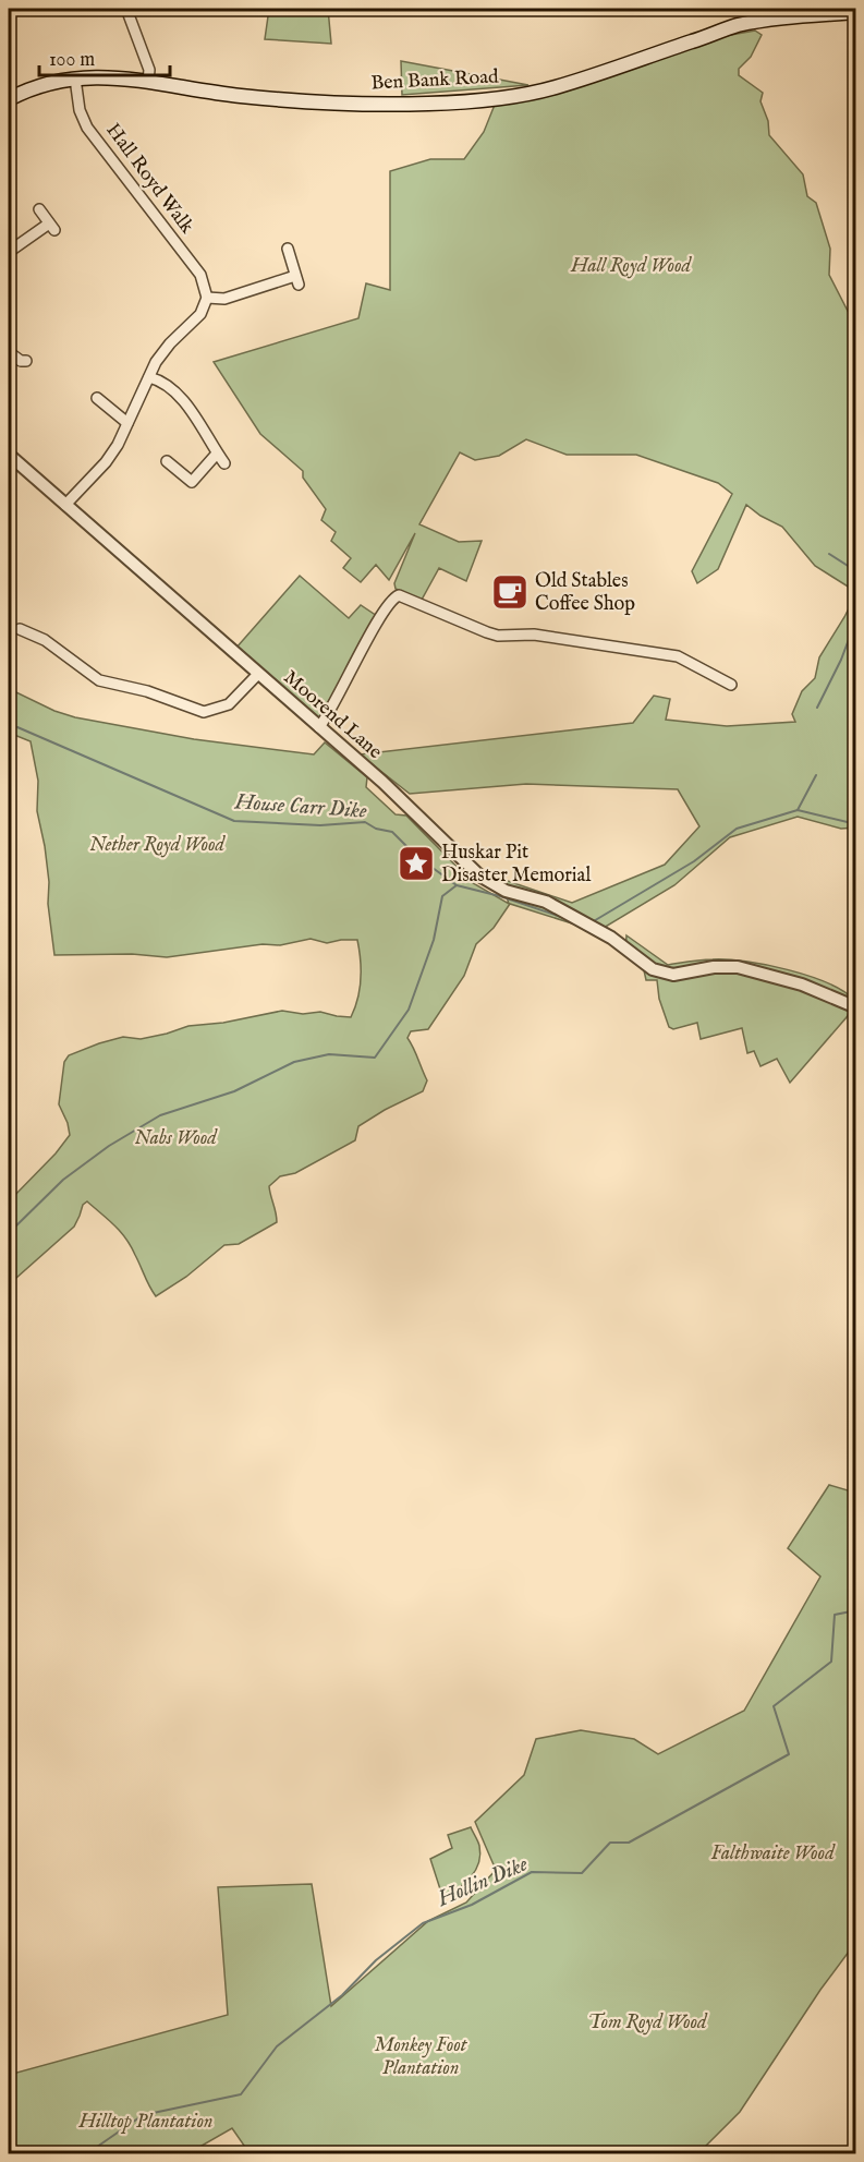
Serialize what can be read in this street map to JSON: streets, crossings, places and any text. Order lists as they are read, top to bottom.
{
  "streets": {
    "main road": ["Ben Bank Road"],
    "street": ["Hall Royd Walk", "Moorend Lane"]
  },
  "crossings": [
    ["Ben Bank Road", "Hall Royd Walk"]
  ],
  "water": ["House Carr Dike", "Hollin Dike"],
  "parks": [
    "Hall Royd Wood",
    "Nether Royd Wood",
    "Nabs Wood",
    "Falthwaite Wood",
    "Tom Royd Wood",
    "Monkey Foot Plantation",
    "Hilltop Plantation"
  ],
  "places": {
    "cafe": ["Old Stables Coffee Shop"],
    "place": ["Huskar Pit Disaster Memorial"]
  },
  "scale_bar": "100 m"
}
